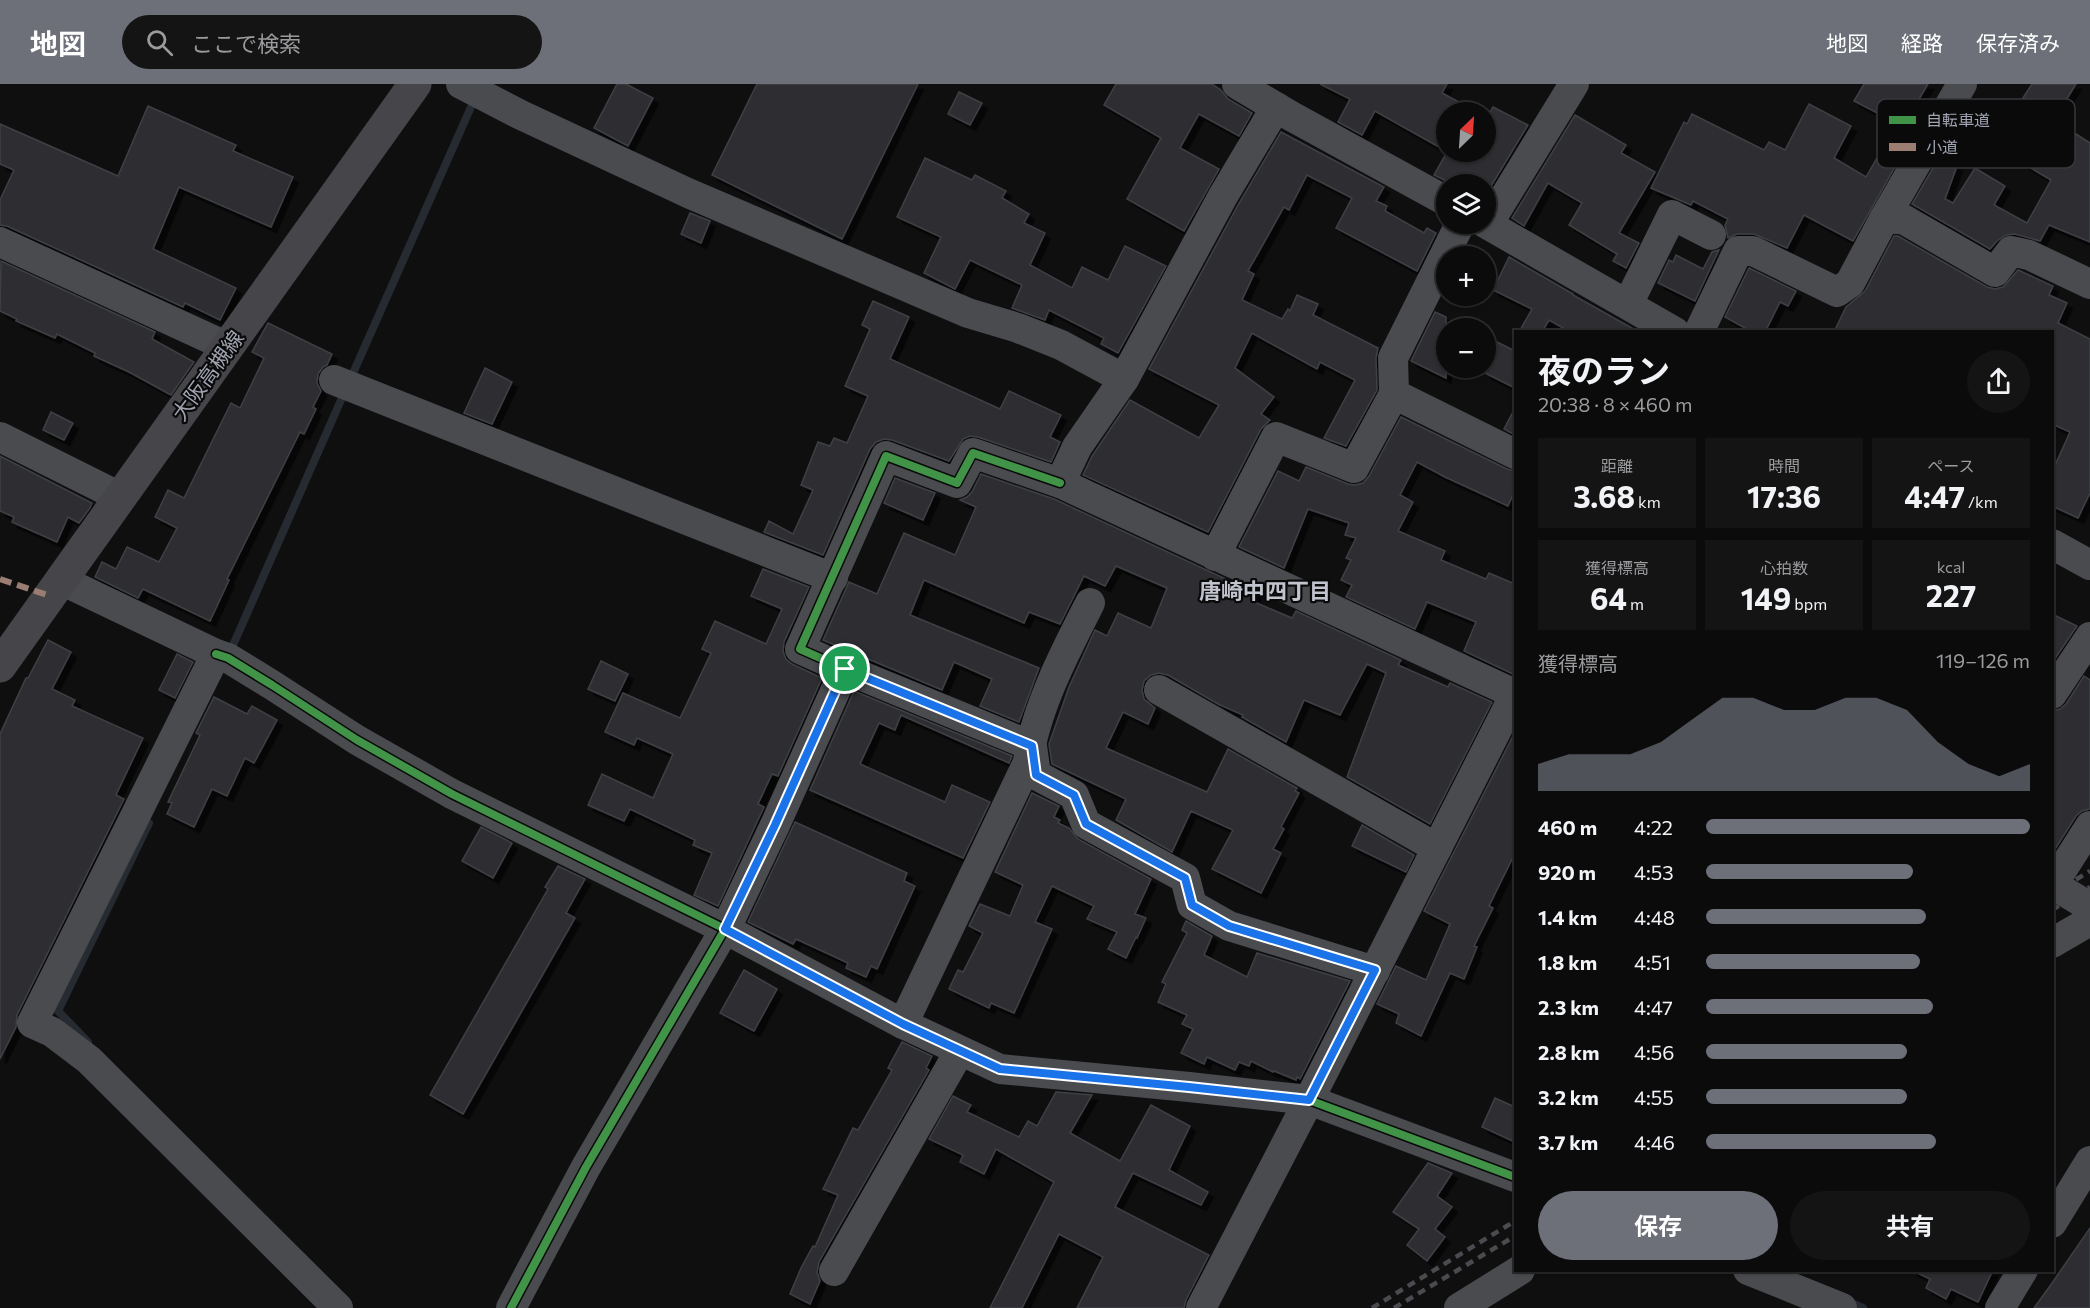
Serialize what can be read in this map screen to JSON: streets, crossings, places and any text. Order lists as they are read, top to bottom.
{
  "streets": {
    "main road": ["大阪高槻線"]
  },
  "districts": ["唐崎中四丁目"],
  "legend": ["自転車道", "小道"],
  "north": "top right",
  "page": {
    "header": "地図",
    "search": "ここで検索",
    "nav": ["地図", "経路", "保存済み"],
    "map_buttons": ["+", "−"],
    "heading": ["夜のラン", "20:38 · 8 × 460 m"],
    "stats": [
      ["距離", "3.68 km"],
      ["時間", "17:36"],
      ["ペース", "4:47 /km"],
      ["獲得標高", "64 m"],
      ["心拍数", "149 bpm"],
      ["kcal", "227"]
    ],
    "chart": ["獲得標高", "119–126 m"],
    "list": [
      {
        "name": "460 m",
        "note": "4:22"
      },
      {
        "name": "920 m",
        "note": "4:53"
      },
      {
        "name": "1.4 km",
        "note": "4:48"
      },
      {
        "name": "1.8 km",
        "note": "4:51"
      },
      {
        "name": "2.3 km",
        "note": "4:47"
      },
      {
        "name": "2.8 km",
        "note": "4:56"
      },
      {
        "name": "3.2 km",
        "note": "4:55"
      },
      {
        "name": "3.7 km",
        "note": "4:46"
      }
    ],
    "buttons": ["保存", "共有"]
  }
}
